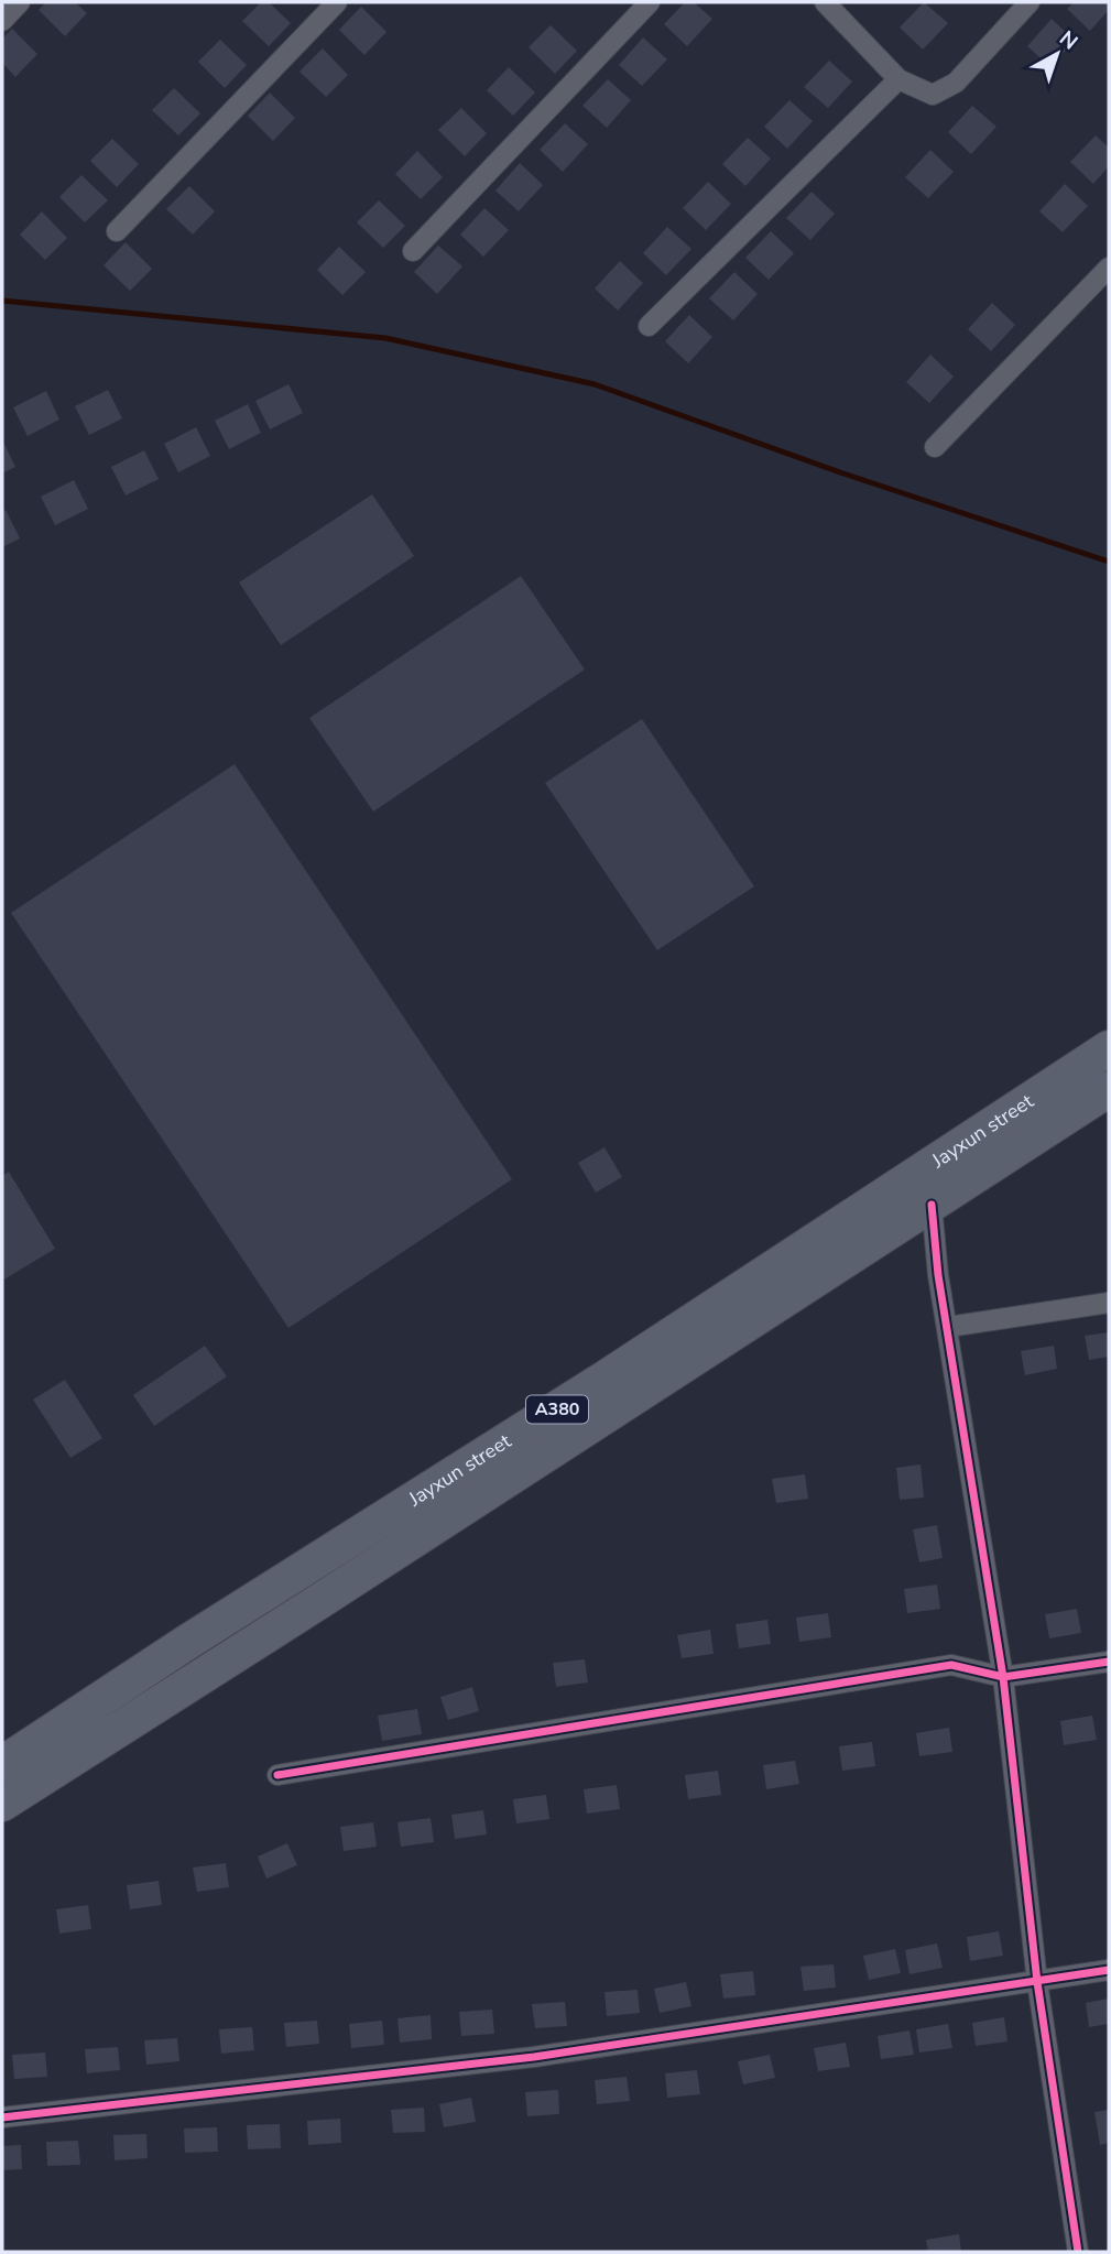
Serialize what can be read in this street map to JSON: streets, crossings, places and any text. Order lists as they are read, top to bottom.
{
  "streets": {
    "highway": ["Jayxun street", "A380"]
  },
  "north": "top right"
}
